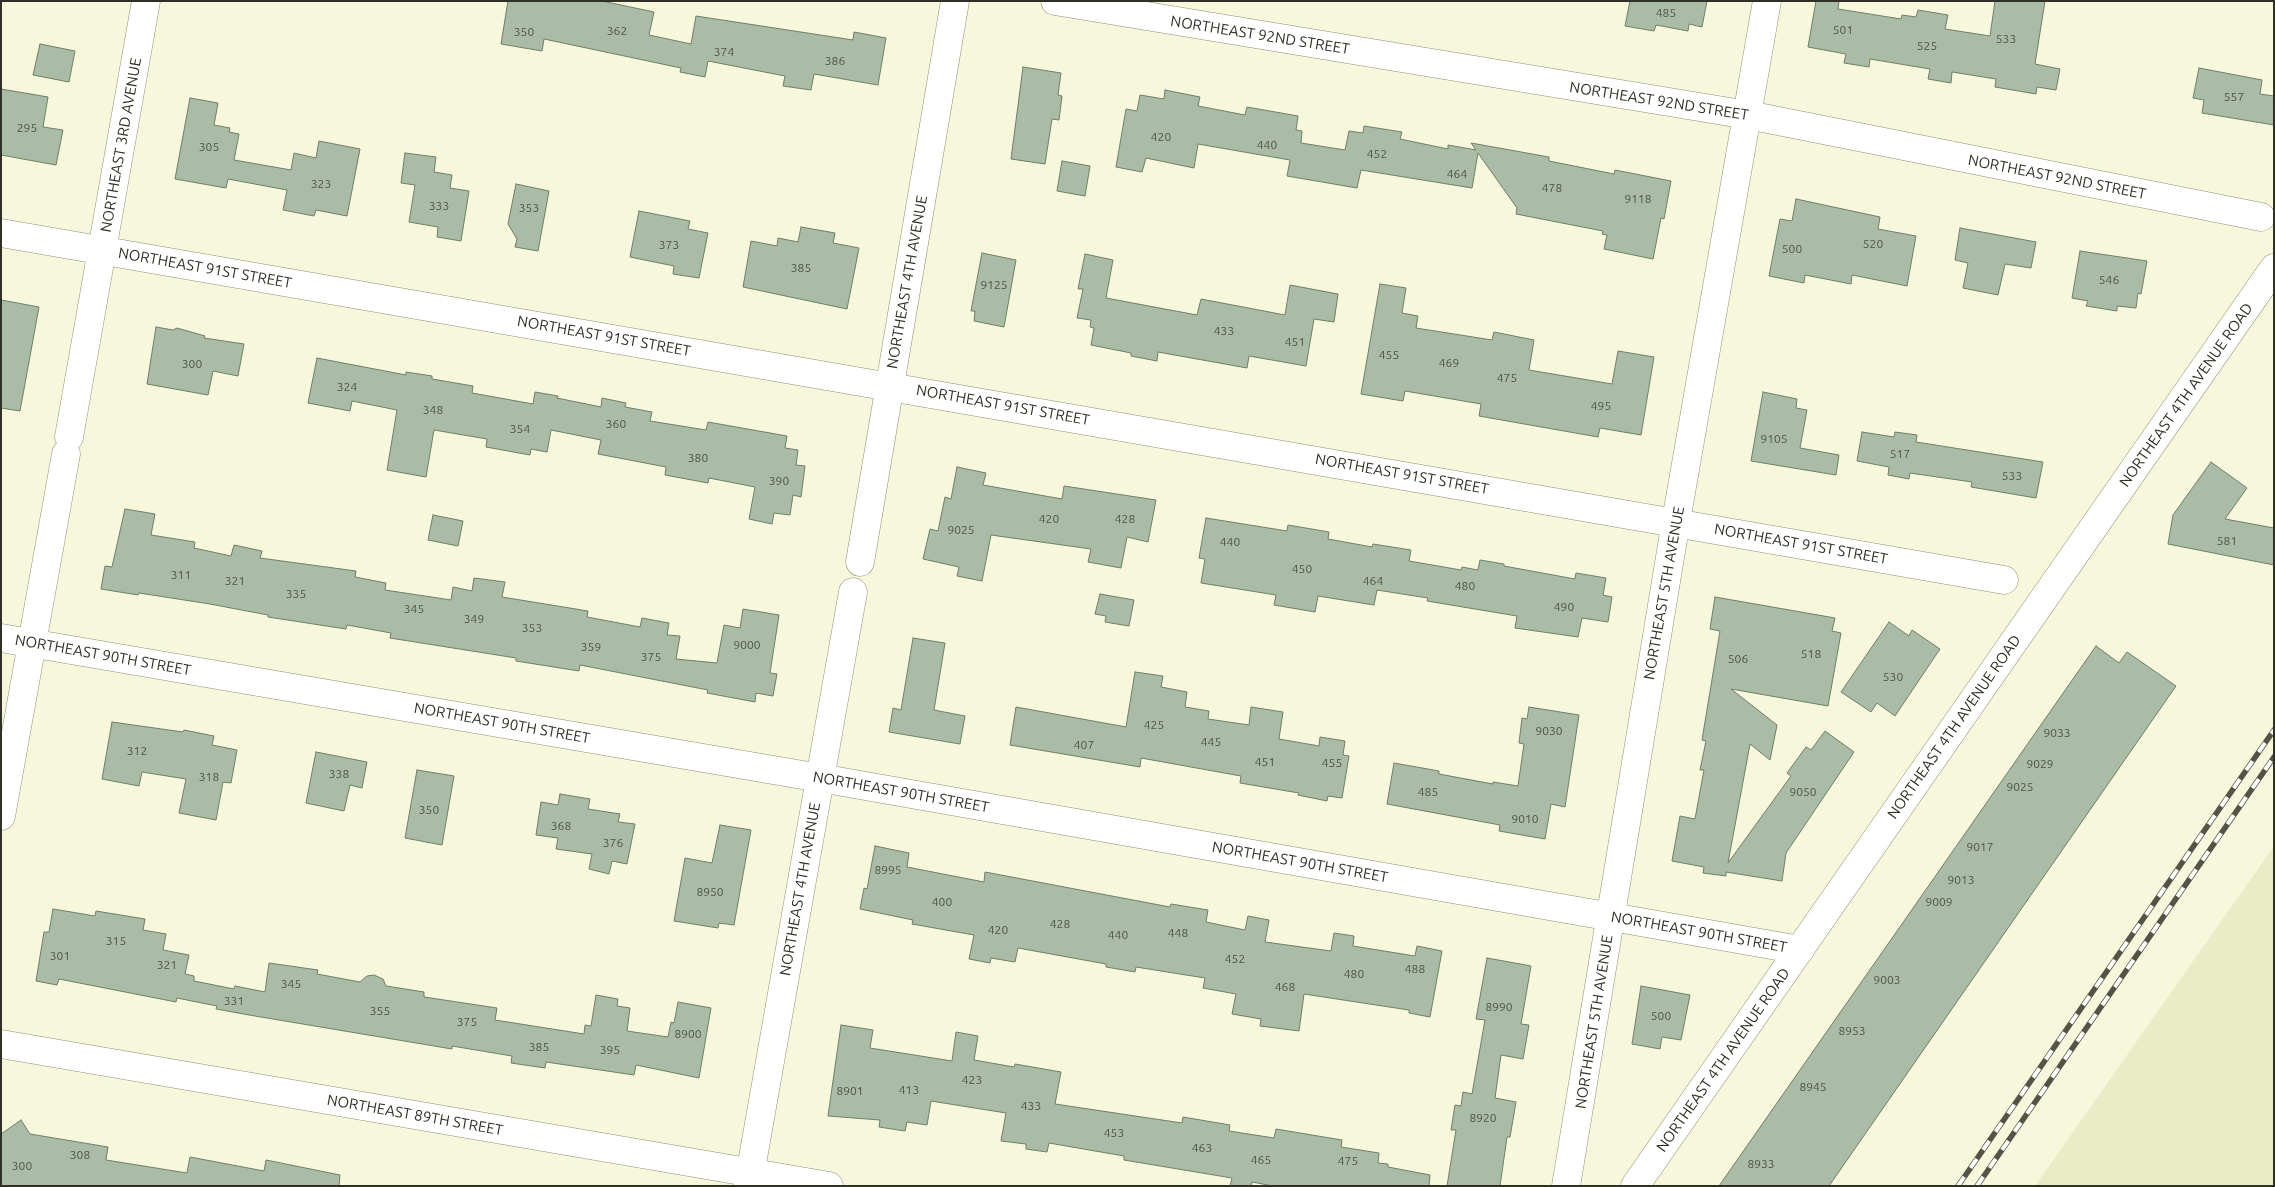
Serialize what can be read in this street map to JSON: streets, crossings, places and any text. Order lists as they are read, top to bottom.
{
  "streets": {
    "street": [
      "NORTHEAST 92ND STREET",
      "NORTHEAST 3RD AVENUE",
      "NORTHEAST 91ST STREET",
      "NORTHEAST 4TH AVENUE",
      "NORTHEAST 4TH AVENUE ROAD",
      "NORTHEAST 5TH AVENUE",
      "NORTHEAST 90TH STREET",
      "NORTHEAST 89TH STREET"
    ]
  },
  "crossings": [
    ["NORTHEAST 92ND STREET", "NORTHEAST 5TH AVENUE"],
    ["NORTHEAST 3RD AVENUE", "NORTHEAST 91ST STREET"],
    ["NORTHEAST 3RD AVENUE", "NORTHEAST 90TH STREET"],
    ["NORTHEAST 91ST STREET", "NORTHEAST 4TH AVENUE"],
    ["NORTHEAST 91ST STREET", "NORTHEAST 5TH AVENUE"],
    ["NORTHEAST 4TH AVENUE", "NORTHEAST 90TH STREET"],
    ["NORTHEAST 4TH AVENUE", "NORTHEAST 89TH STREET"],
    ["NORTHEAST 4TH AVENUE ROAD", "NORTHEAST 90TH STREET"],
    ["NORTHEAST 5TH AVENUE", "NORTHEAST 90TH STREET"]
  ],
  "house_numbers": [
    "485",
    "501",
    "362",
    "350",
    "533",
    "525",
    "374",
    "386",
    "557",
    "295",
    "420",
    "440",
    "305",
    "452",
    "464",
    "323",
    "478",
    "9118",
    "333",
    "353",
    "520",
    "373",
    "500",
    "385",
    "546",
    "9125",
    "433",
    "451",
    "455",
    "469",
    "300",
    "475",
    "324",
    "495",
    "348",
    "360",
    "354",
    "9105",
    "517",
    "380",
    "533",
    "390",
    "420",
    "428",
    "9025",
    "581",
    "440",
    "450",
    "311",
    "321",
    "464",
    "480",
    "335",
    "490",
    "345",
    "349",
    "353",
    "9000",
    "359",
    "518",
    "375",
    "506",
    "530",
    "425",
    "9030",
    "9033",
    "445",
    "407",
    "312",
    "451",
    "455",
    "9029",
    "338",
    "318",
    "9025",
    "485",
    "9050",
    "350",
    "9010",
    "368",
    "376",
    "9017",
    "8995",
    "9013",
    "8950",
    "400",
    "9009",
    "428",
    "420",
    "448",
    "440",
    "315",
    "301",
    "452",
    "321",
    "488",
    "480",
    "9003",
    "345",
    "468",
    "331",
    "8990",
    "355",
    "500",
    "375",
    "8953",
    "8900",
    "385",
    "395",
    "423",
    "8945",
    "413",
    "8901",
    "433",
    "8920",
    "453",
    "463",
    "308",
    "465",
    "475",
    "8933",
    "300"
  ]
}
